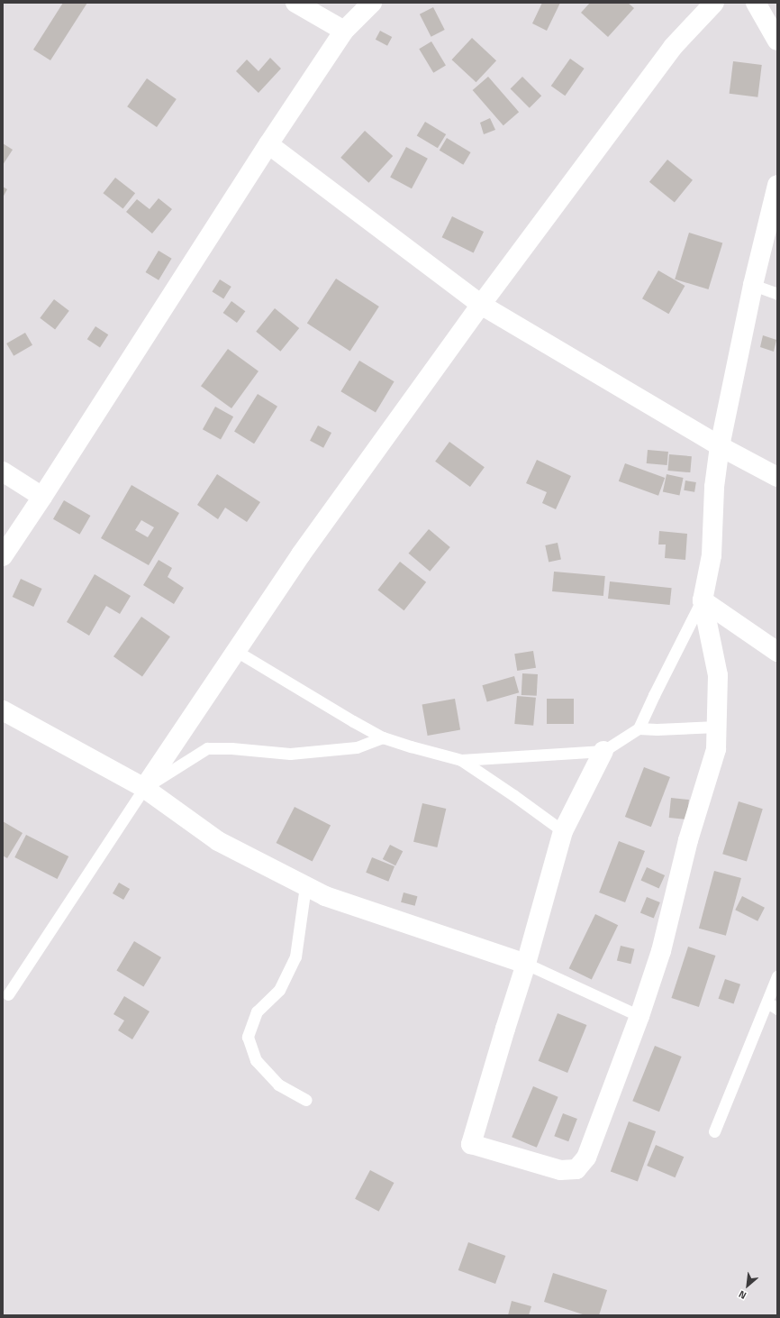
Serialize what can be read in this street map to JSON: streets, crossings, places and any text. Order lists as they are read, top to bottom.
{
  "north": "bottom left"
}
